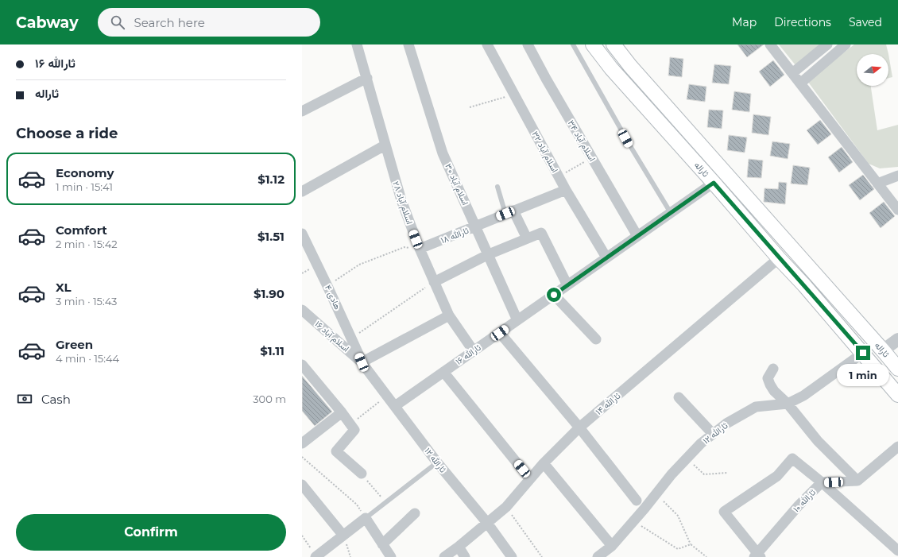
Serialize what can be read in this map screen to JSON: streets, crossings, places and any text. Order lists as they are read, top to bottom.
{
  "streets": {
    "main road": ["ثاراله"],
    "street": [
      "اسلام آباد ۳۴",
      "اسلام آباد ۳۲",
      "اسلام آباد ۳۰",
      "اسلام آباد ۲۸",
      "ثارالله ۱۸",
      "هادی ۴",
      "اسلام آباد ۱۶",
      "ثارالله ۱۶",
      "ثارالله ۱۴",
      "ثارالله ۱۲",
      "ثارالله ۱۰"
    ]
  },
  "crossings": [
    ["اسلام آباد ۳۴", "ثارالله ۱۶"],
    ["اسلام آباد ۳۲", "ثارالله ۱۸"],
    ["اسلام آباد ۳۲", "ثارالله ۱۶"],
    ["ثاراله", "ثارالله ۱۶"],
    ["ثاراله", "ثارالله ۱۴"],
    ["ثاراله", "ثارالله ۱۲"],
    ["اسلام آباد ۳۰", "ثارالله ۱۸"],
    ["اسلام آباد ۳۰", "ثارالله ۱۶"],
    ["اسلام آباد ۲۸", "ثارالله ۱۸"],
    ["اسلام آباد ۲۸", "ثارالله ۱۶"],
    ["هادی ۴", "اسلام آباد ۱۶"],
    ["هادی ۴", "ثارالله ۱۲"],
    ["اسلام آباد ۱۶", "ثارالله ۱۲"],
    ["ثارالله ۱۶", "ثارالله ۱۲"],
    ["ثارالله ۱۴", "ثارالله ۱۲"]
  ],
  "north": "right",
  "page": {
    "header": "Cabway",
    "search": "Search here",
    "nav": ["Map", "Directions", "Saved"],
    "banner": ["ثارالله ۱۶", "ثاراله"],
    "heading": "Choose a ride",
    "list": [
      {
        "name": "Economy",
        "note": "1 min · 15:41",
        "value": "$1.12"
      },
      {
        "name": "Comfort",
        "note": "2 min · 15:42",
        "value": "$1.51"
      },
      {
        "name": "XL",
        "note": "3 min · 15:43",
        "value": "$1.90"
      },
      {
        "name": "Green",
        "note": "4 min · 15:44",
        "value": "$1.11"
      }
    ],
    "bubble": "1 min",
    "pay": ["Cash", "300 m"],
    "buttons": "Confirm"
  }
}
